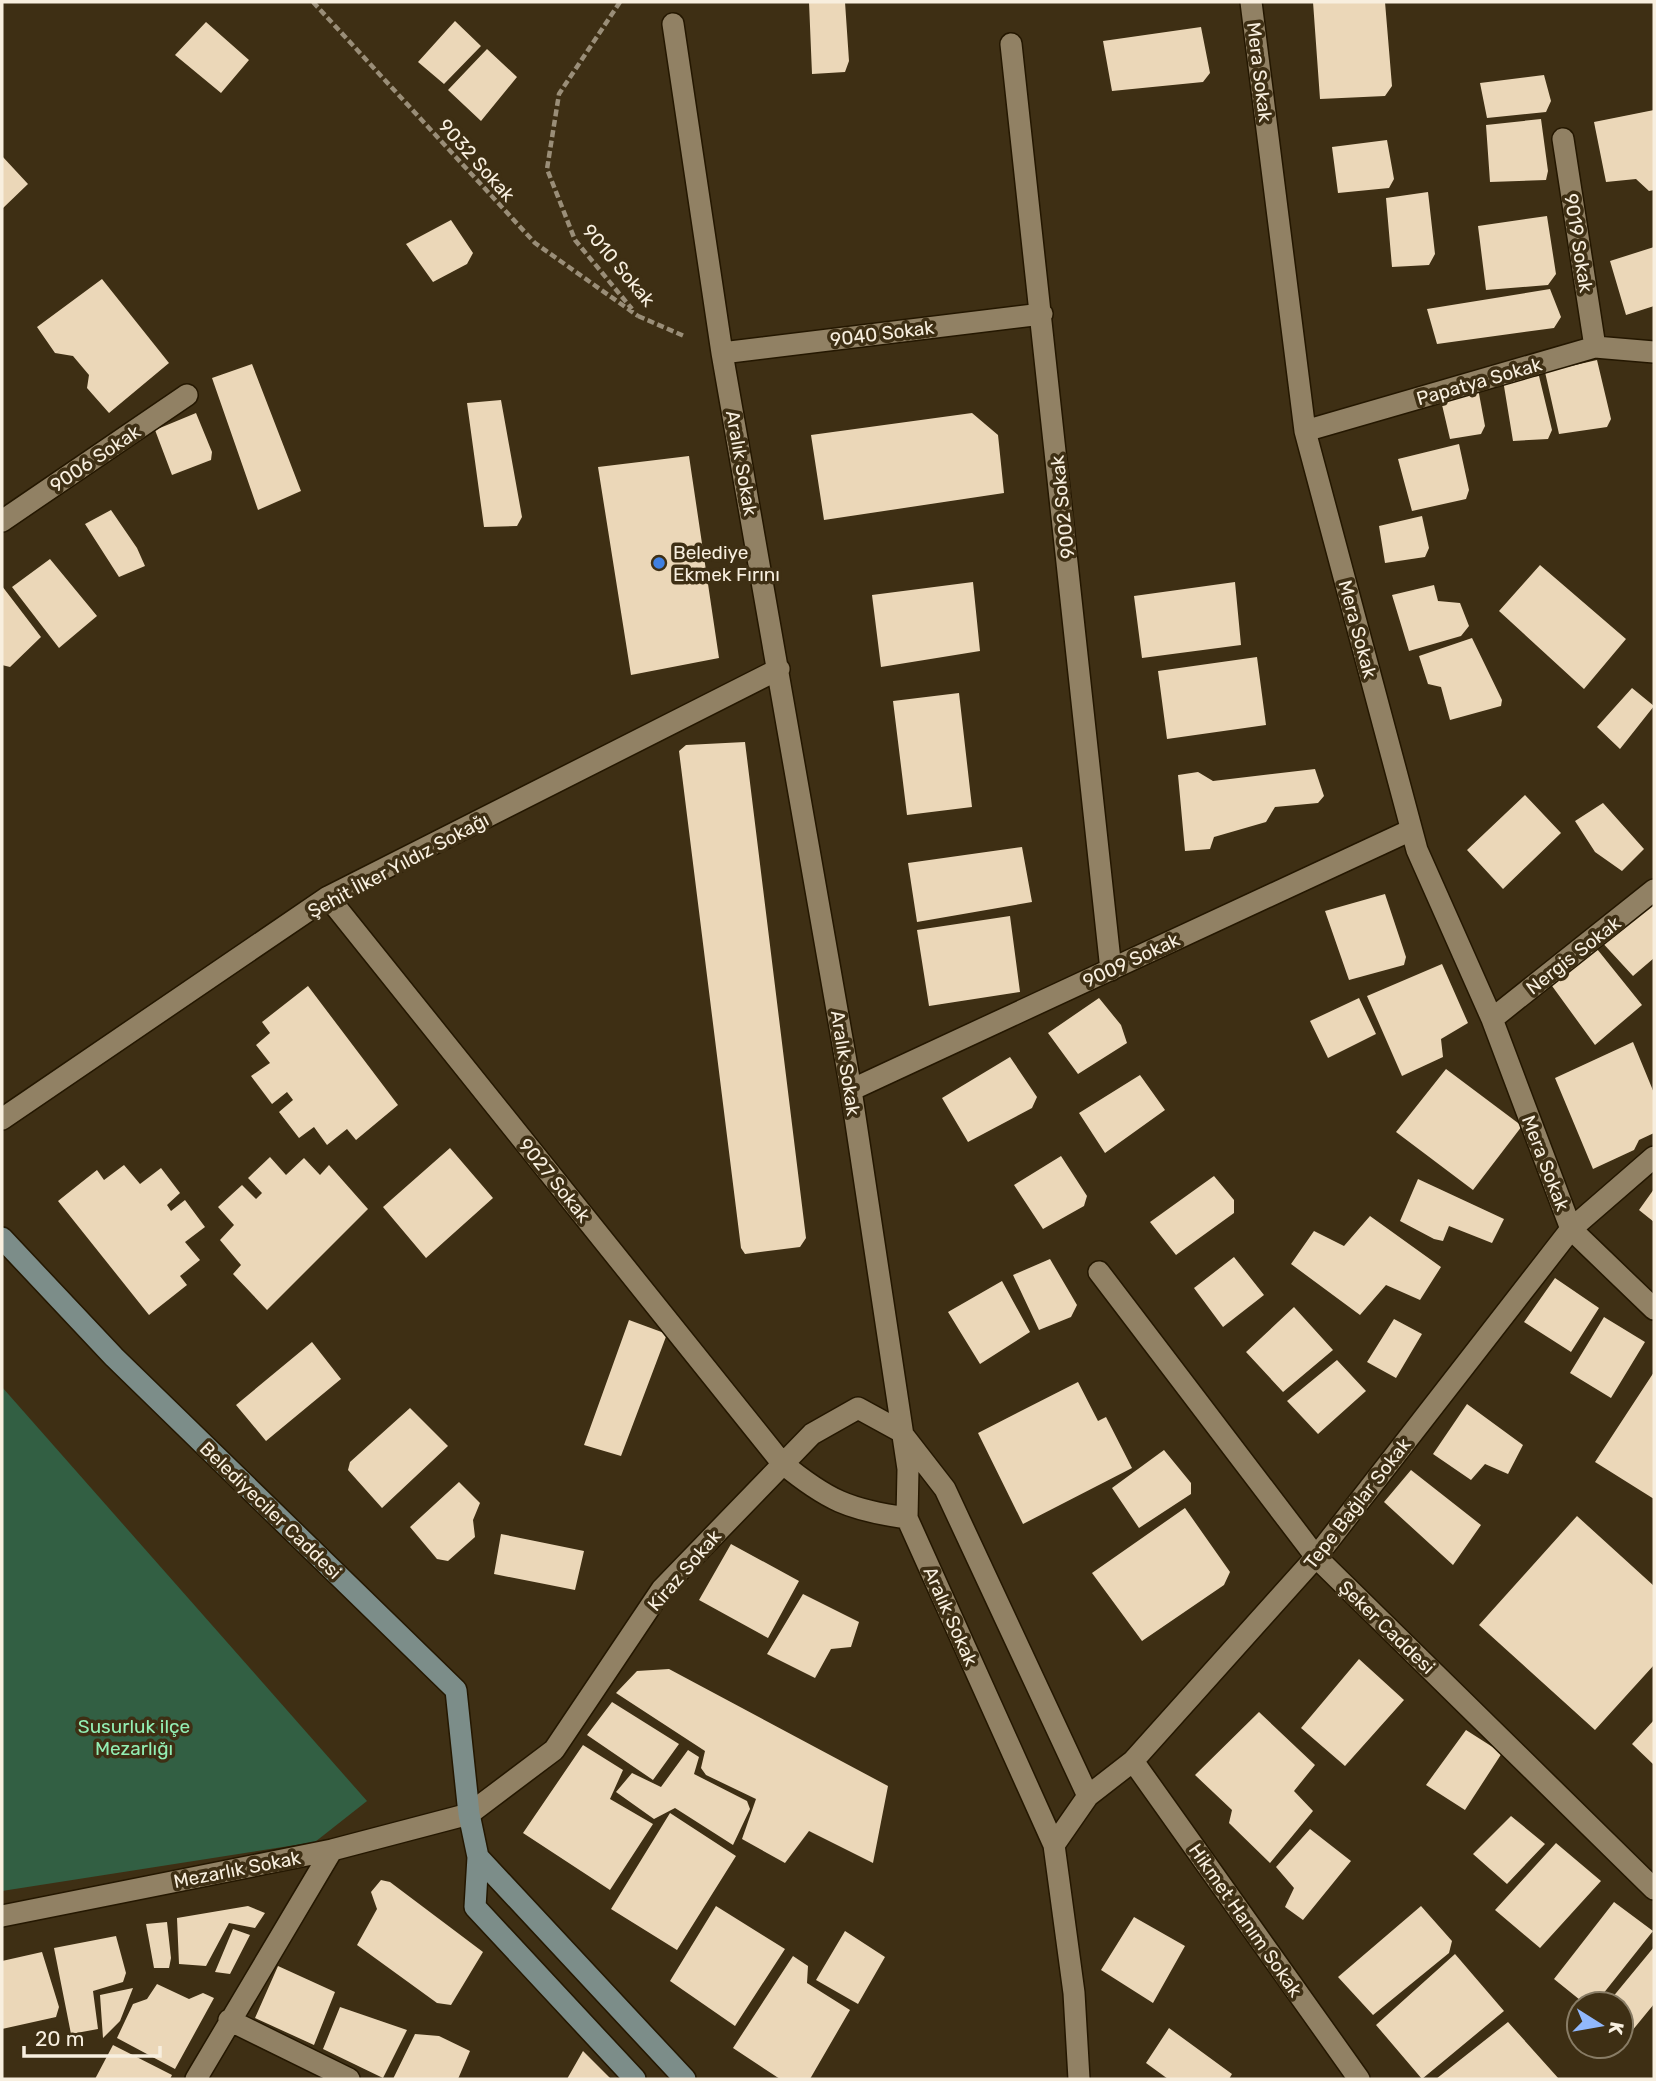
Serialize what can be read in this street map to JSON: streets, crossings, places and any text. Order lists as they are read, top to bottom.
{
  "streets": {
    "street": [
      "Mera Sokak",
      "9019 Sokak",
      "9040 Sokak",
      "Papatya Sokak",
      "9006 Sokak",
      "Aralık Sokak",
      "9002 Sokak",
      "Şehit İlker Yıldız Sokağı",
      "Nergis Sokak",
      "9009 Sokak",
      "9027 Sokak",
      "Tepe Bağlar Sokak",
      "Belediyeciler Caddesi",
      "Kiraz Sokak",
      "Şeker Caddesi",
      "Mezarlık Sokak",
      "Hikmet Hanım Sokak"
    ],
    "path": ["9032 Sokak", "9010 Sokak"]
  },
  "crossings": [
    ["Mera Sokak", "Papatya Sokak"],
    ["Mera Sokak", "Nergis Sokak"],
    ["Mera Sokak", "9009 Sokak"],
    ["Mera Sokak", "Tepe Bağlar Sokak"],
    ["9032 Sokak", "9010 Sokak"],
    ["9019 Sokak", "Papatya Sokak"],
    ["9010 Sokak", "9040 Sokak"],
    ["9010 Sokak", "Aralık Sokak"],
    ["9040 Sokak", "Aralık Sokak"],
    ["9040 Sokak", "9002 Sokak"],
    ["Aralık Sokak", "Şehit İlker Yıldız Sokağı"],
    ["Aralık Sokak", "9009 Sokak"],
    ["Aralık Sokak", "9027 Sokak"],
    ["Aralık Sokak", "Tepe Bağlar Sokak"],
    ["Aralık Sokak", "Kiraz Sokak"],
    ["9002 Sokak", "9009 Sokak"],
    ["Şehit İlker Yıldız Sokağı", "9027 Sokak"],
    ["9027 Sokak", "Kiraz Sokak"],
    ["Tepe Bağlar Sokak", "Şeker Caddesi"],
    ["Tepe Bağlar Sokak", "Hikmet Hanım Sokak"],
    ["Belediyeciler Caddesi", "Kiraz Sokak"],
    ["Belediyeciler Caddesi", "Mezarlık Sokak"],
    ["Kiraz Sokak", "Mezarlık Sokak"]
  ],
  "parks": ["Susurluk ilçe Mezarlığı"],
  "places": ["Belediye Ekmek Fırını"],
  "scale_bar": "20 m",
  "north": "right"
}
